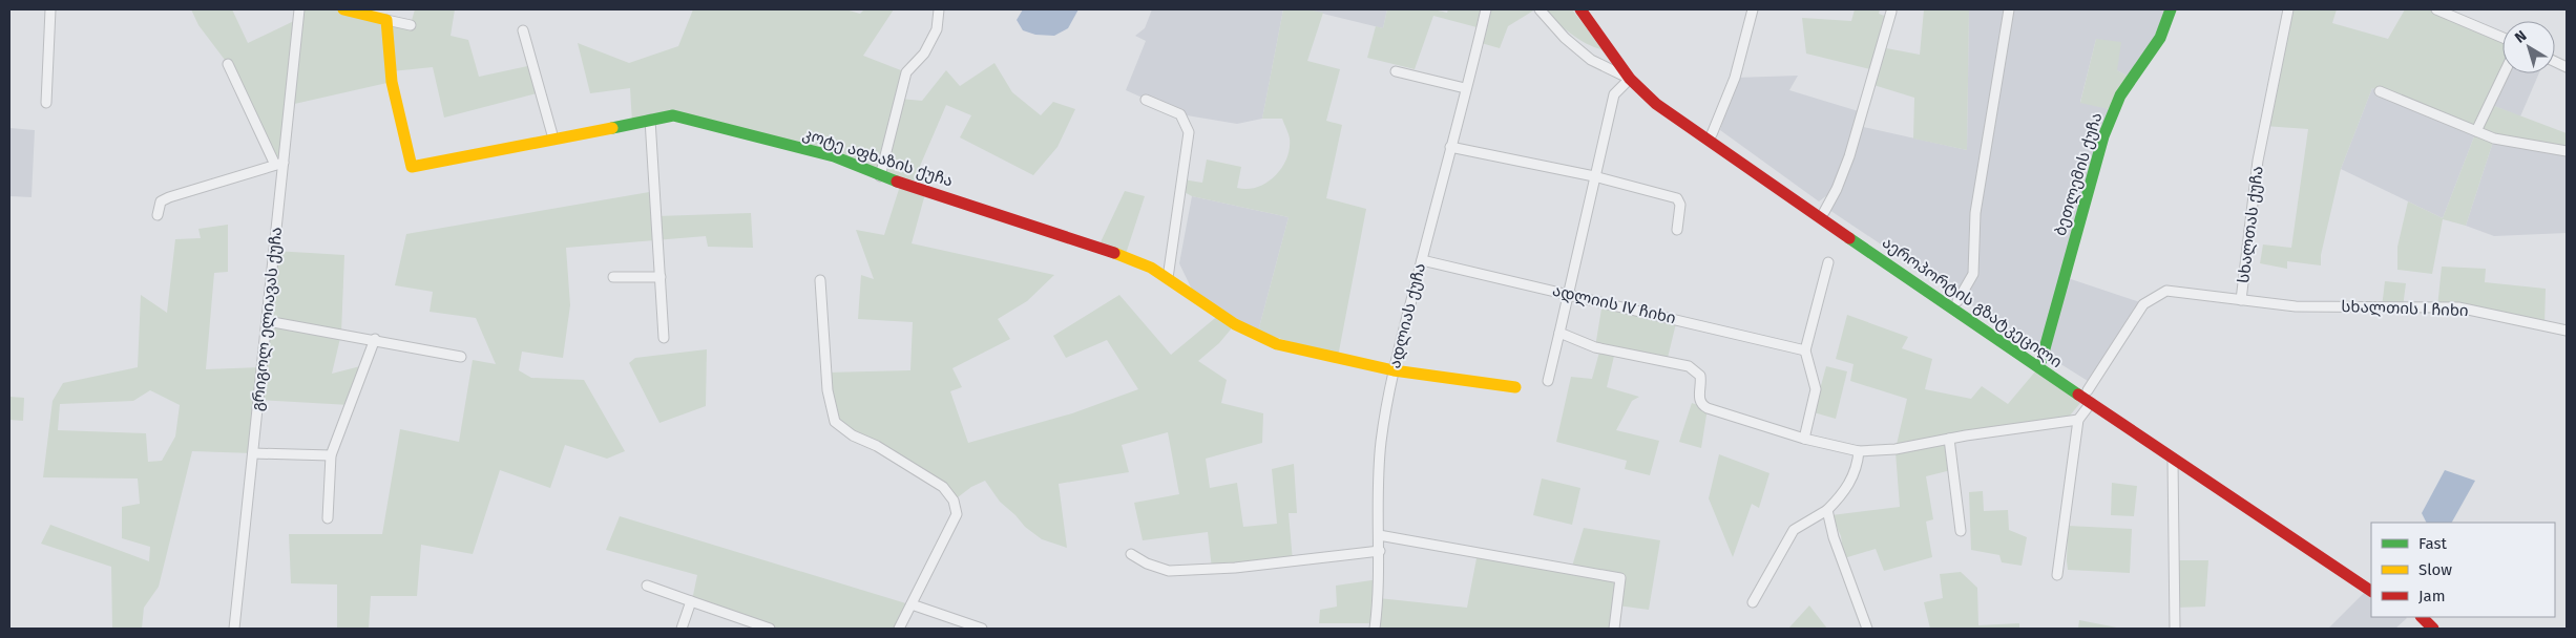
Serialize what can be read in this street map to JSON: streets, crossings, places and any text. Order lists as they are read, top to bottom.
{
  "streets": {
    "main road": ["კოტე აფხაზის ქუჩა", "ბეთლემის ქუჩა", "აეროპორტის გზატკეცილი"],
    "street": [
      "სხალთას ქუჩა",
      "ადლიის IV ჩიხი",
      "სხალთის I ჩიხი",
      "ადლიას ქუჩა",
      "გრიგოლ ელიავას ქუჩა"
    ]
  },
  "crossings": [
    ["კოტე აფხაზის ქუჩა", "ადლიას ქუჩა"],
    ["ბეთლემის ქუჩა", "აეროპორტის გზატკეცილი"],
    ["სხალთას ქუჩა", "აეროპორტის გზატკეცილი"],
    ["სხალთას ქუჩა", "სხალთის I ჩიხი"],
    ["ადლიის IV ჩიხი", "ადლიას ქუჩა"]
  ],
  "legend": ["Fast", "Slow", "Jam"],
  "north": "top left"
}
